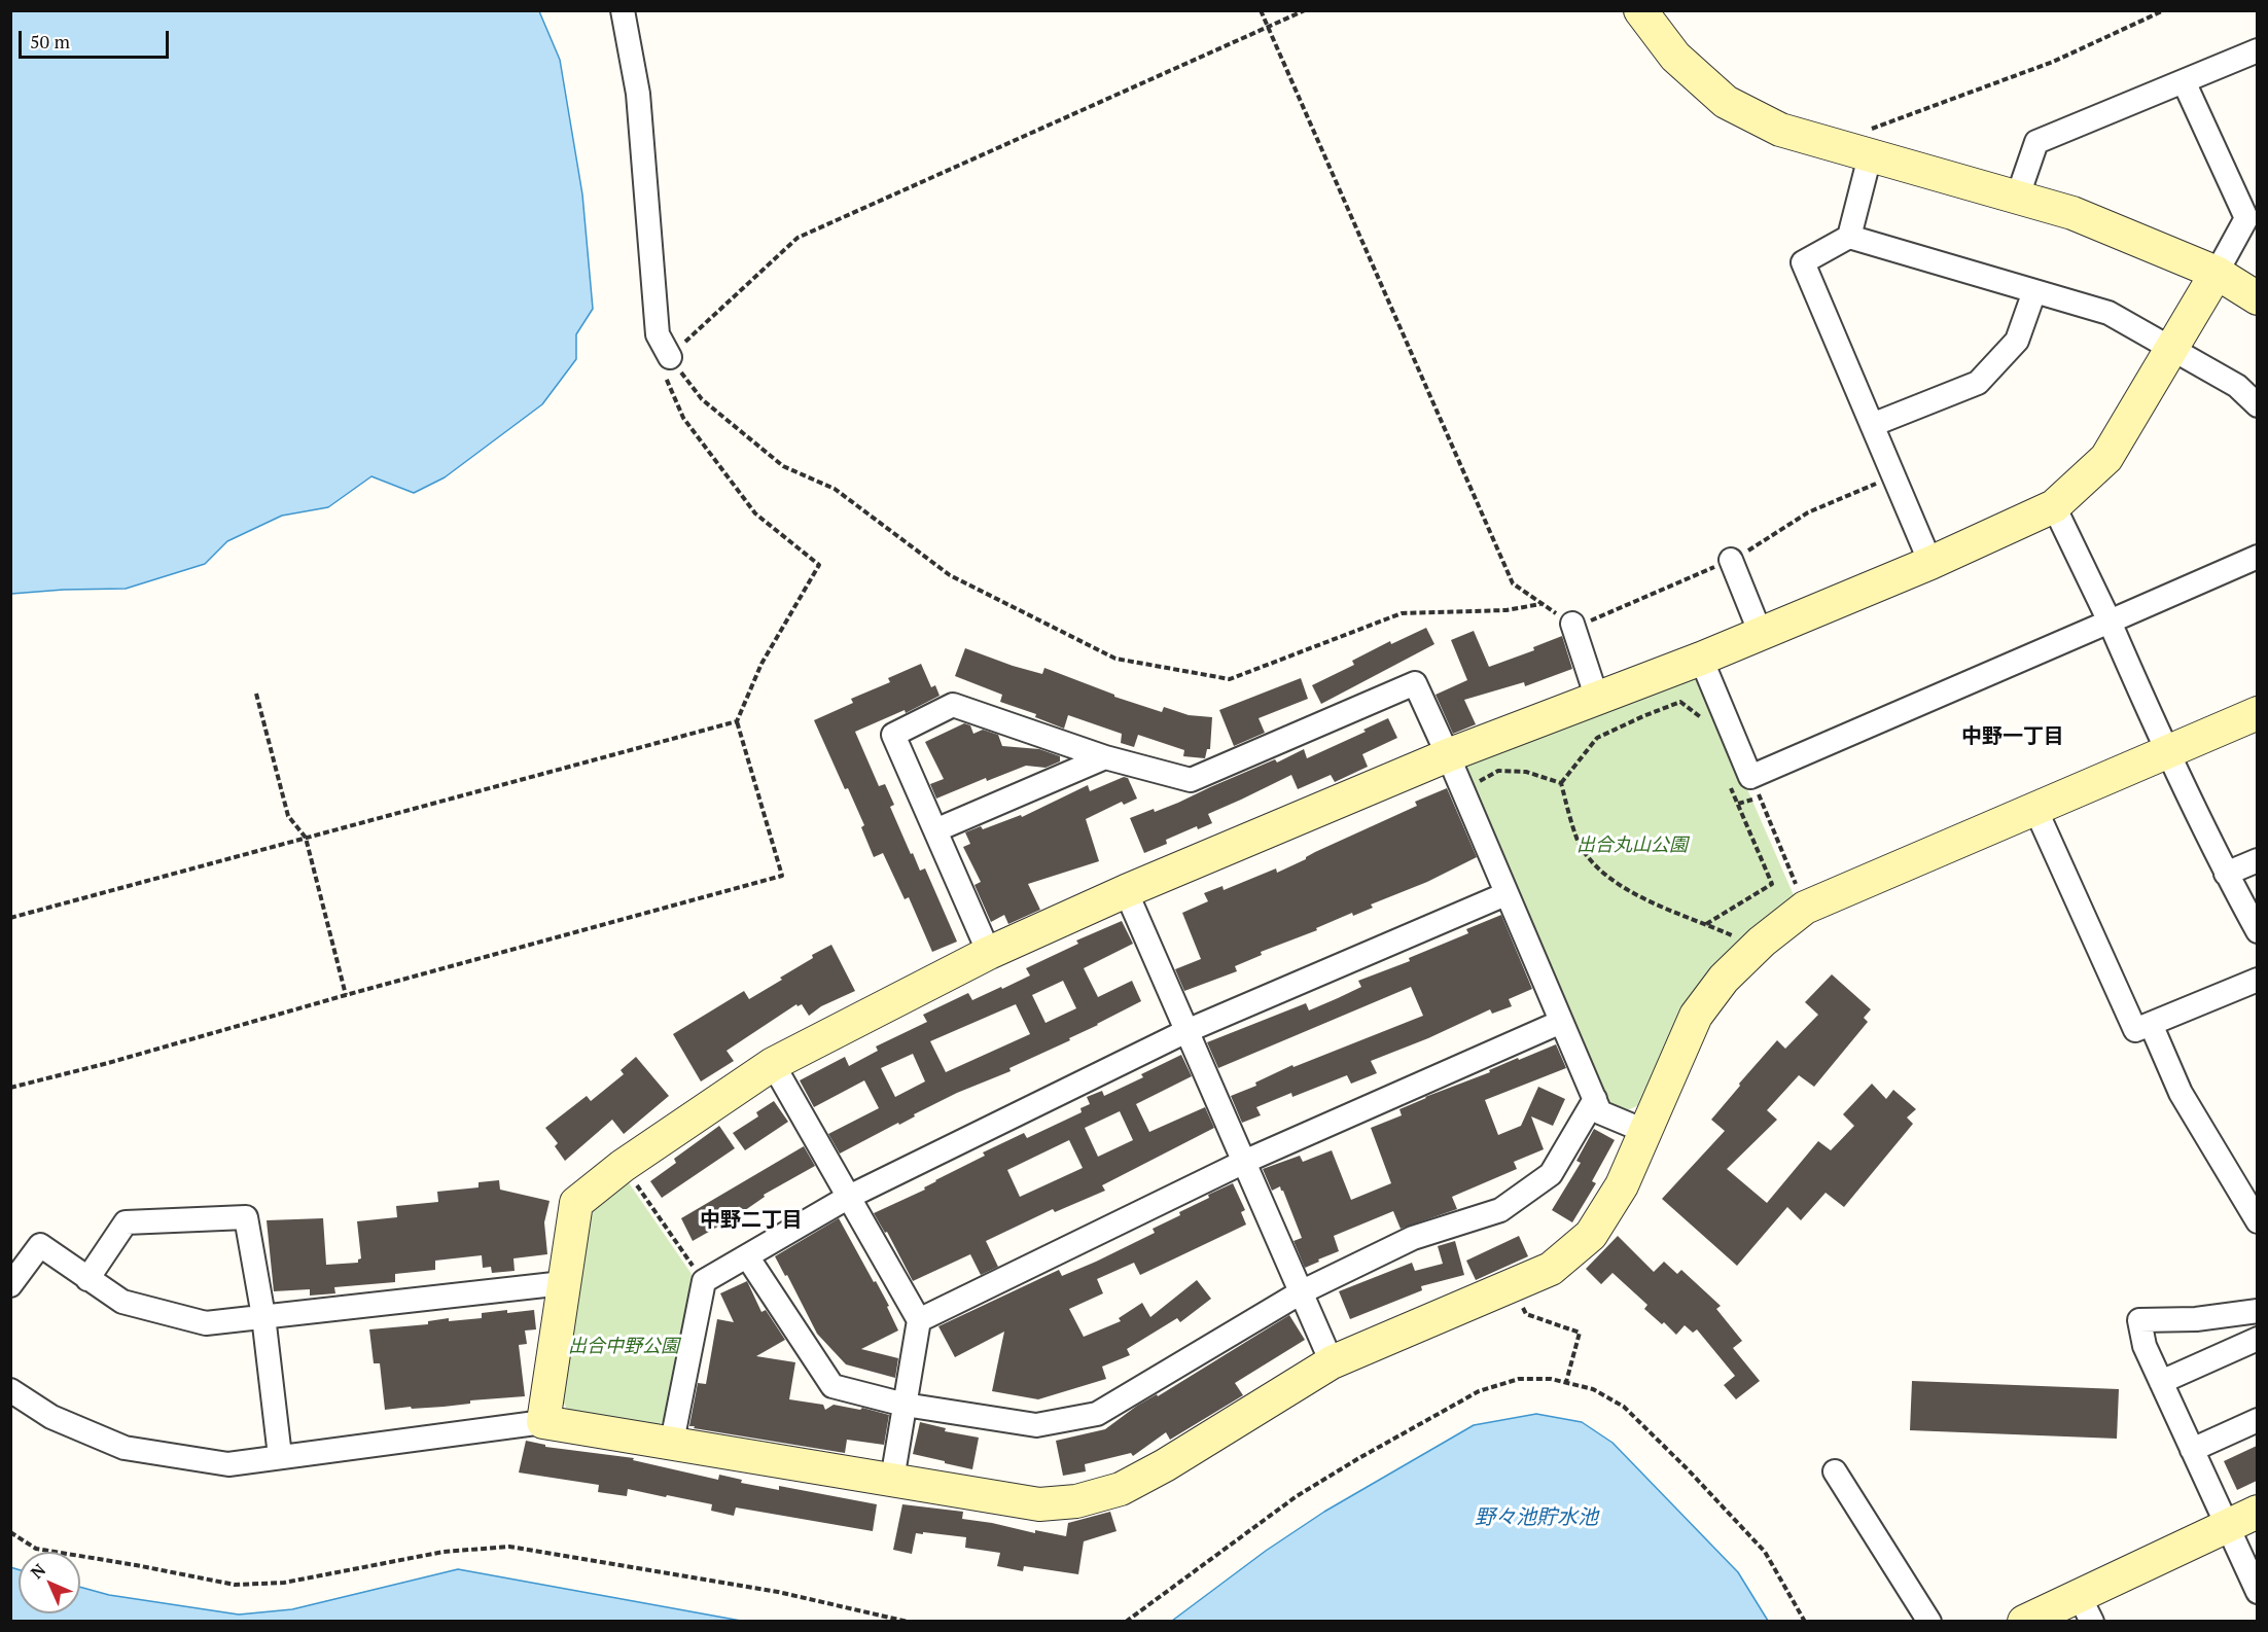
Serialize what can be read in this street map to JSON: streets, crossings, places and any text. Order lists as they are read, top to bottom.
{
  "districts": ["中野一丁目", "中野二丁目"],
  "water": ["野々池貯水池"],
  "parks": ["出合丸山公園", "出合中野公園"],
  "scale_bar": "50 m",
  "north": "top left"
}
